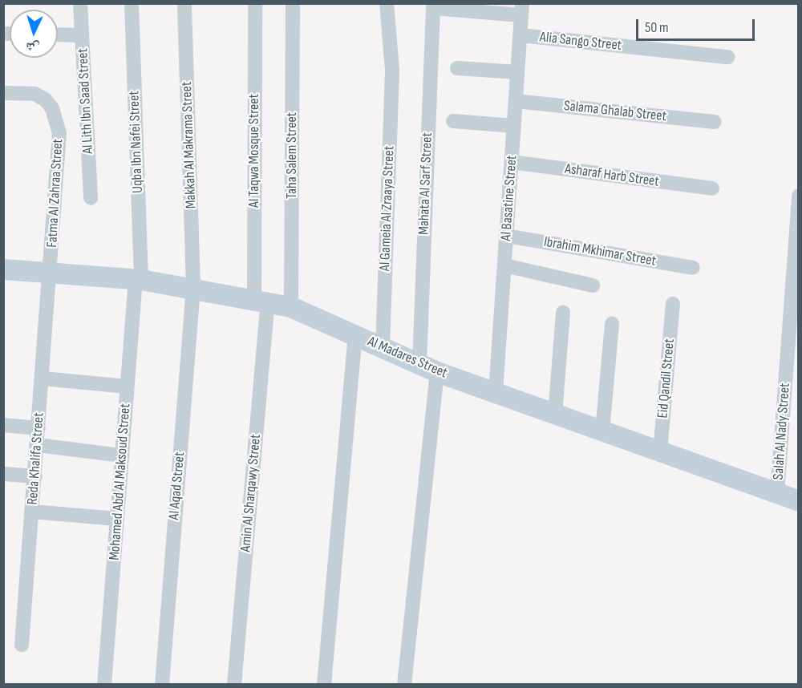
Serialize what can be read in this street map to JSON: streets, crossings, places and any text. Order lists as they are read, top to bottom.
{
  "streets": {
    "street": [
      "Alia Sango Street",
      "Al Lith Ibn Saad Street",
      "Salama Ghalab Street",
      "Uqba Ibn Nafei Street",
      "Makkah Al Makrama Street",
      "Al Taqwa Mosque Street",
      "Taha Salem Street",
      "Asharaf Harb Street",
      "Mahata Al Sarf Street",
      "Fatma Al Zahraa Street",
      "Al Basatine Street",
      "Al Gameia Al Zraaya Street",
      "Ibrahim Mkhimar Street",
      "Al Madares Street",
      "Eid Qandil Street",
      "Salah Al Nady Street",
      "Reda Khalifa Street",
      "Mohamed Abd Al Maksoud Street",
      "Al Aqad Street",
      "Amin Al Sharqawy Street"
    ]
  },
  "crossings": [
    ["Alia Sango Street", "Al Basatine Street"],
    ["Salama Ghalab Street", "Al Basatine Street"],
    ["Uqba Ibn Nafei Street", "Al Madares Street"],
    ["Uqba Ibn Nafei Street", "Mohamed Abd Al Maksoud Street"],
    ["Makkah Al Makrama Street", "Al Madares Street"],
    ["Makkah Al Makrama Street", "Al Aqad Street"],
    ["Al Taqwa Mosque Street", "Al Madares Street"],
    ["Al Taqwa Mosque Street", "Amin Al Sharqawy Street"],
    ["Taha Salem Street", "Al Madares Street"],
    ["Asharaf Harb Street", "Al Basatine Street"],
    ["Mahata Al Sarf Street", "Al Madares Street"],
    ["Fatma Al Zahraa Street", "Al Madares Street"],
    ["Fatma Al Zahraa Street", "Reda Khalifa Street"],
    ["Al Basatine Street", "Ibrahim Mkhimar Street"],
    ["Al Basatine Street", "Al Madares Street"],
    ["Al Gameia Al Zraaya Street", "Al Madares Street"],
    ["Al Madares Street", "Eid Qandil Street"],
    ["Al Madares Street", "Salah Al Nady Street"],
    ["Al Madares Street", "Reda Khalifa Street"],
    ["Al Madares Street", "Mohamed Abd Al Maksoud Street"],
    ["Al Madares Street", "Al Aqad Street"],
    ["Al Madares Street", "Amin Al Sharqawy Street"]
  ],
  "scale_bar": "50 m",
  "north": "bottom"
}
